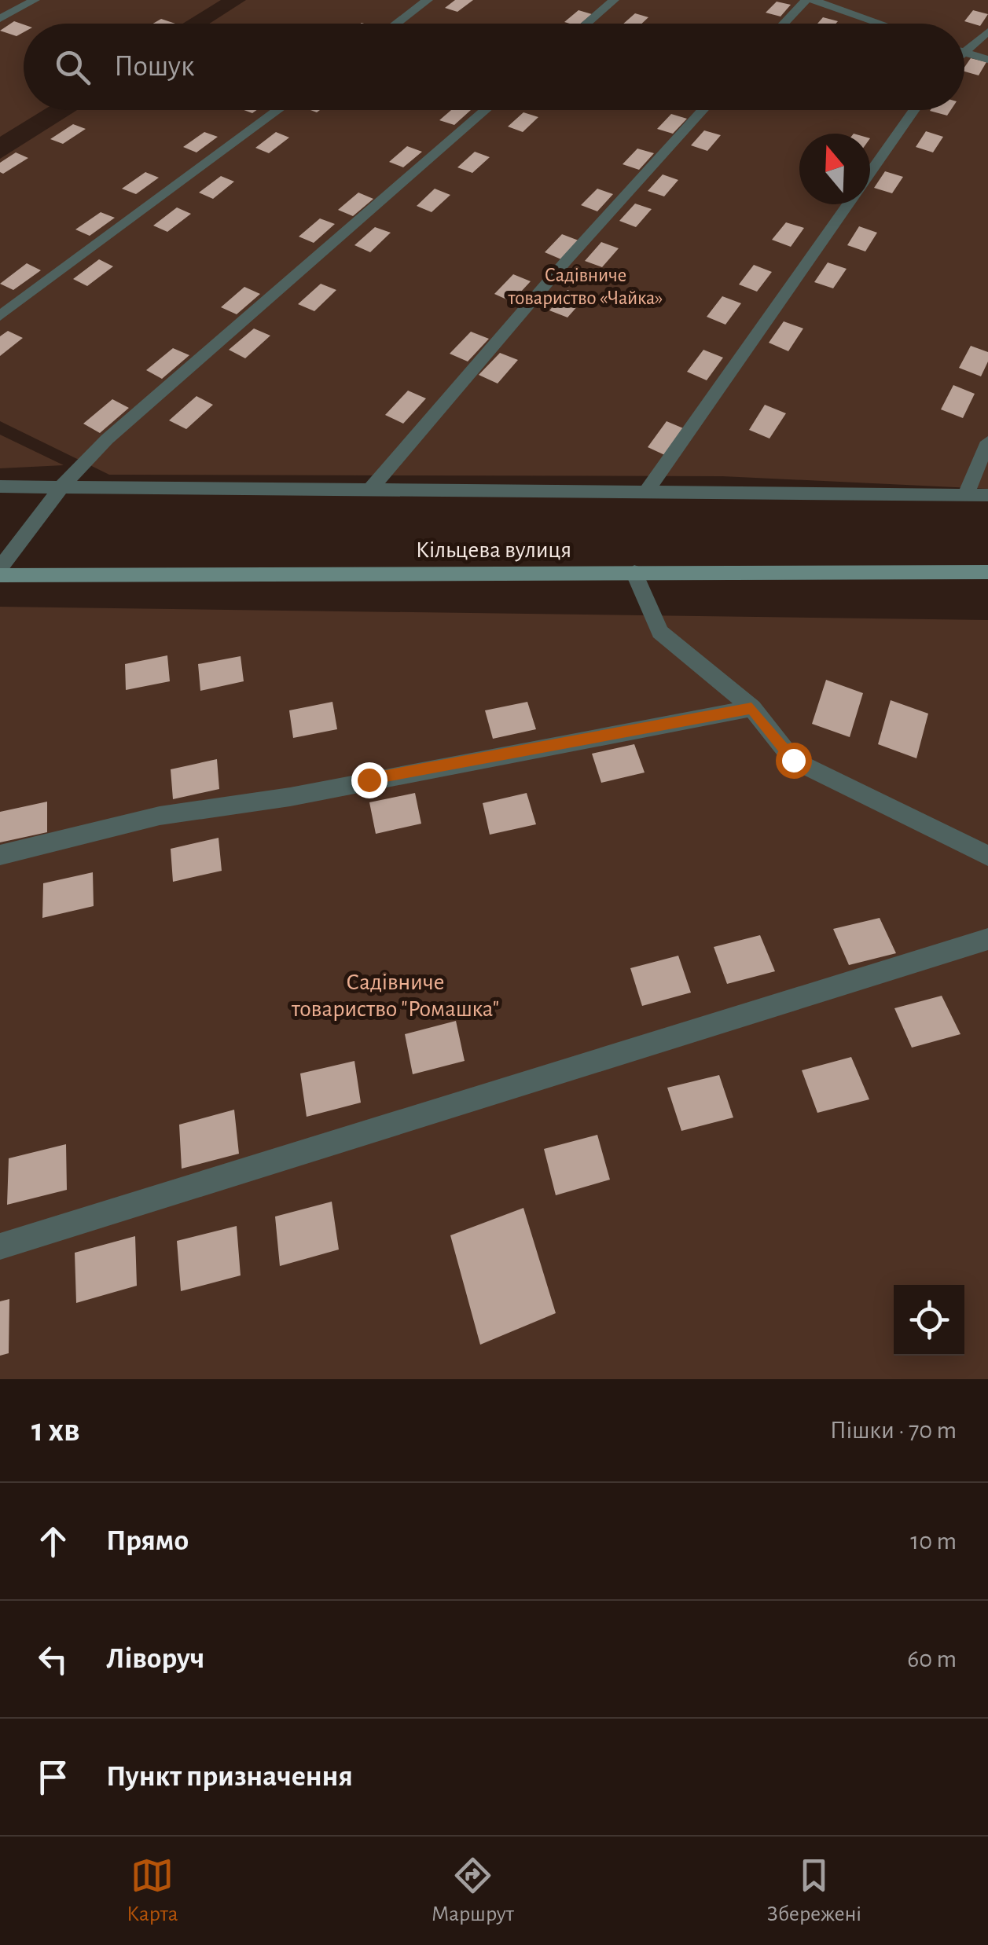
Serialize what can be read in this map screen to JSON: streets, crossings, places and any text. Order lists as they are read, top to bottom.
{
  "streets": {
    "main road": ["Кільцева вулиця"]
  },
  "parks": ["Садівниче товариство «Чайка»", "Садівниче товариство \"Ромашка\""],
  "north": "top",
  "page": {
    "search": "Пошук",
    "heading": ["1 хв", "Пішки · 70 m"],
    "list": [
      ["Прямо", "10 m"],
      ["Ліворуч", "60 m"],
      "Пункт призначення"
    ],
    "nav": ["Карта", "Маршрут", "Збережені"]
  }
}
